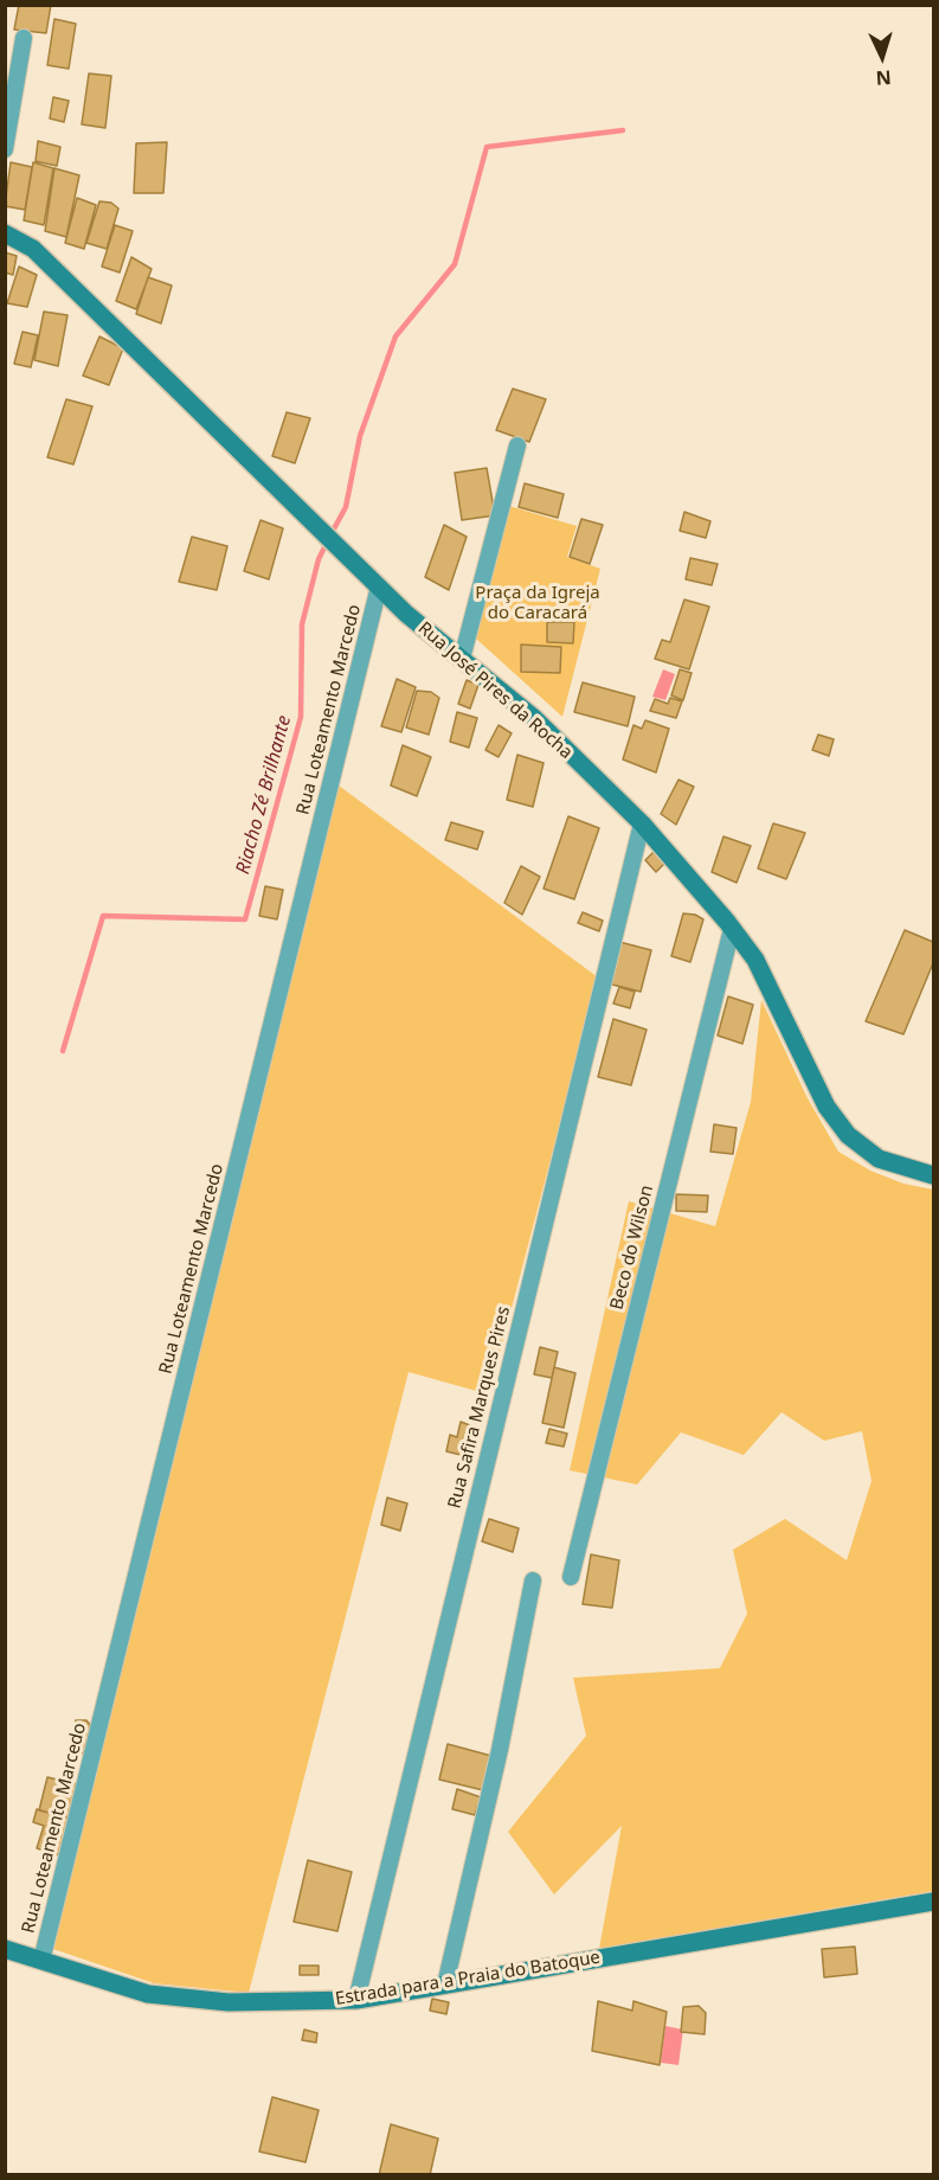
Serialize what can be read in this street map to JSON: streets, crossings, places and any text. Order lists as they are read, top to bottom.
{
  "streets": {
    "street": [
      "Rua José Pires da Rocha",
      "Rua Loteamento Marcedo",
      "Beco do Wilson",
      "Rua Safira Marques Pires",
      "Estrada para a Praia do Batoque"
    ]
  },
  "crossings": [
    ["Rua José Pires da Rocha", "Rua Loteamento Marcedo"],
    ["Rua José Pires da Rocha", "Beco do Wilson"],
    ["Rua José Pires da Rocha", "Rua Safira Marques Pires"],
    ["Rua Loteamento Marcedo", "Estrada para a Praia do Batoque"],
    ["Rua Safira Marques Pires", "Estrada para a Praia do Batoque"]
  ],
  "water": ["Riacho Zé Brilhante"],
  "parks": ["Praça da Igreja do Caracará"],
  "north": "bottom"
}
